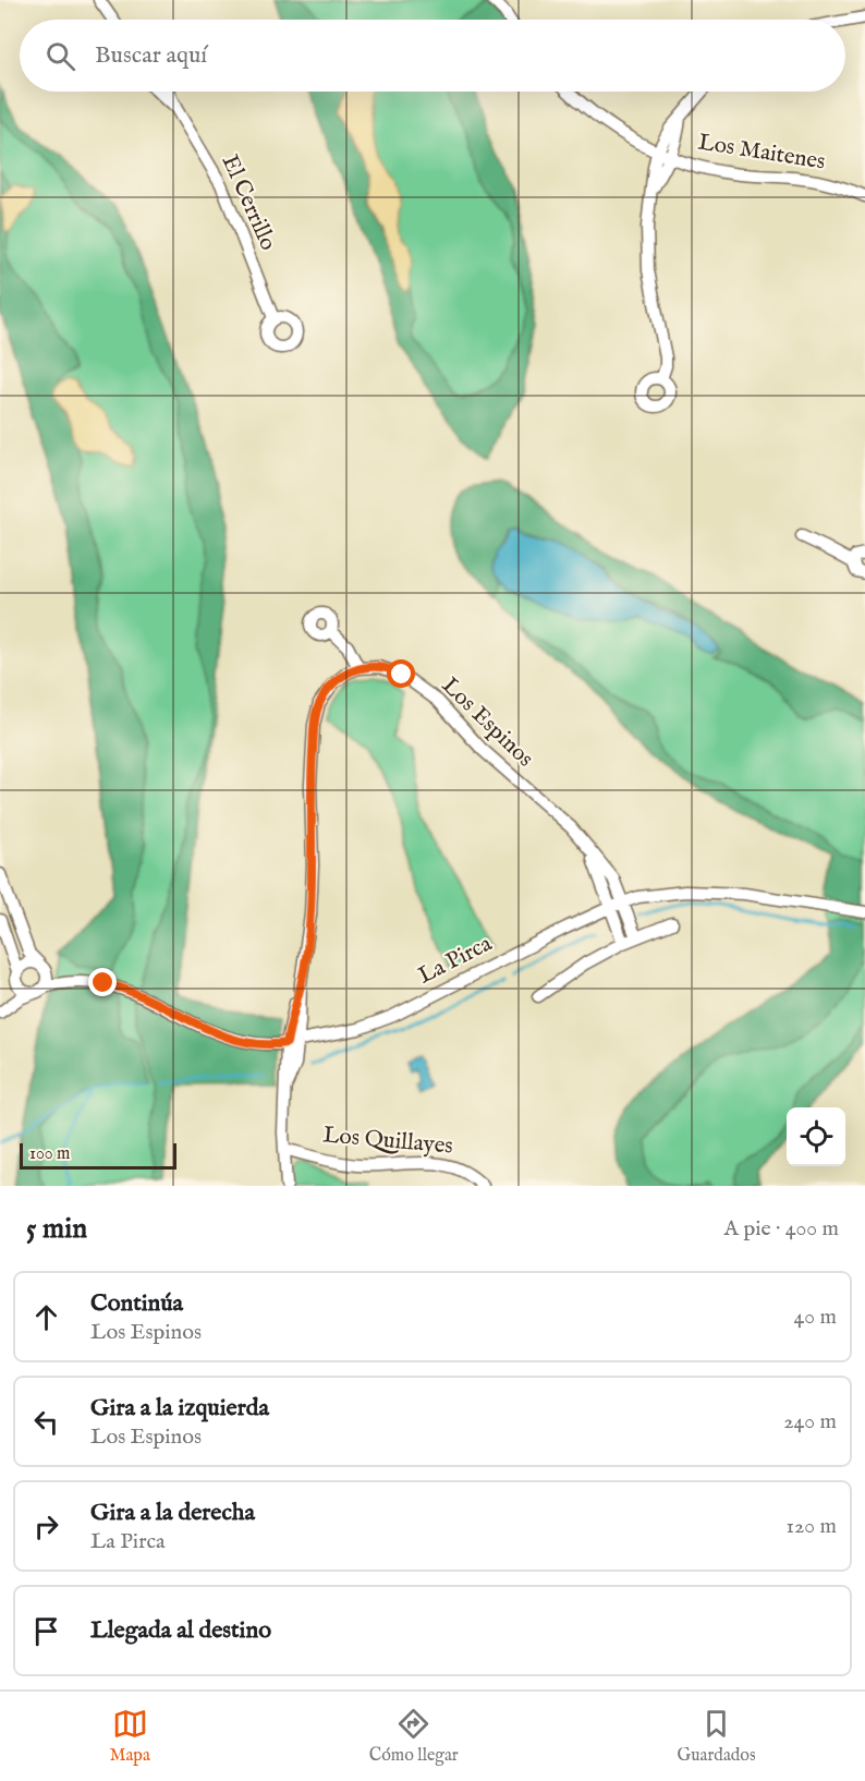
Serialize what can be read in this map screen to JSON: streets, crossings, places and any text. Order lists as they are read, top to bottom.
{
  "streets": {
    "street": [
      "Los Maitenes",
      "El Cerrillo",
      "Los Espinos",
      "La Pirca",
      "Los Quillayes"
    ]
  },
  "crossings": [
    ["Los Espinos", "La Pirca"]
  ],
  "scale_bar": "100 m",
  "page": {
    "search": "Buscar aquí",
    "scale": "100 m",
    "heading": ["5 min", "A pie · 400 m"],
    "list": [
      ["Continúa", "Los Espinos", "40 m"],
      ["Gira a la izquierda", "Los Espinos", "240 m"],
      ["Gira a la derecha", "La Pirca", "120 m"],
      "Llegada al destino"
    ],
    "nav": ["Mapa", "Cómo llegar", "Guardados"]
  }
}
